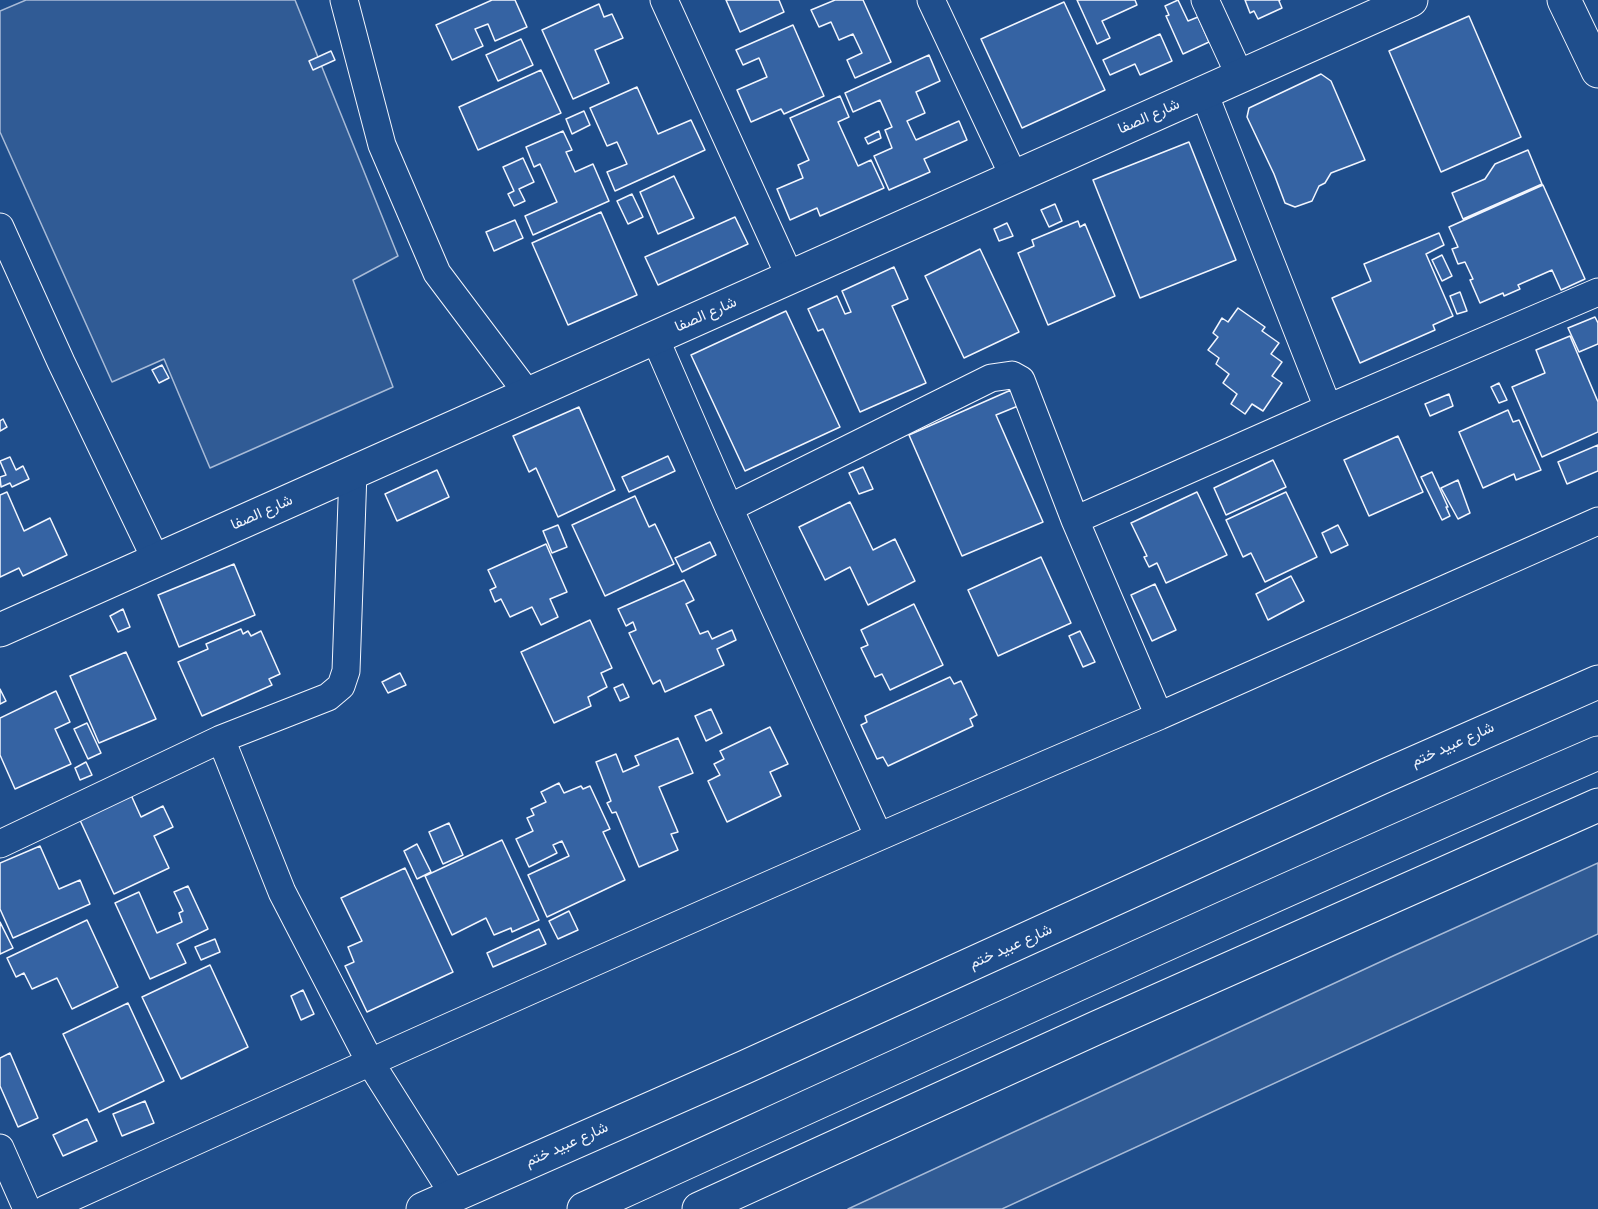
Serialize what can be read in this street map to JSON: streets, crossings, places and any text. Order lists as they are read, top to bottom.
{
  "streets": {
    "street": ["شارع الصفا", "شارع عبيد ختم"]
  }
}
